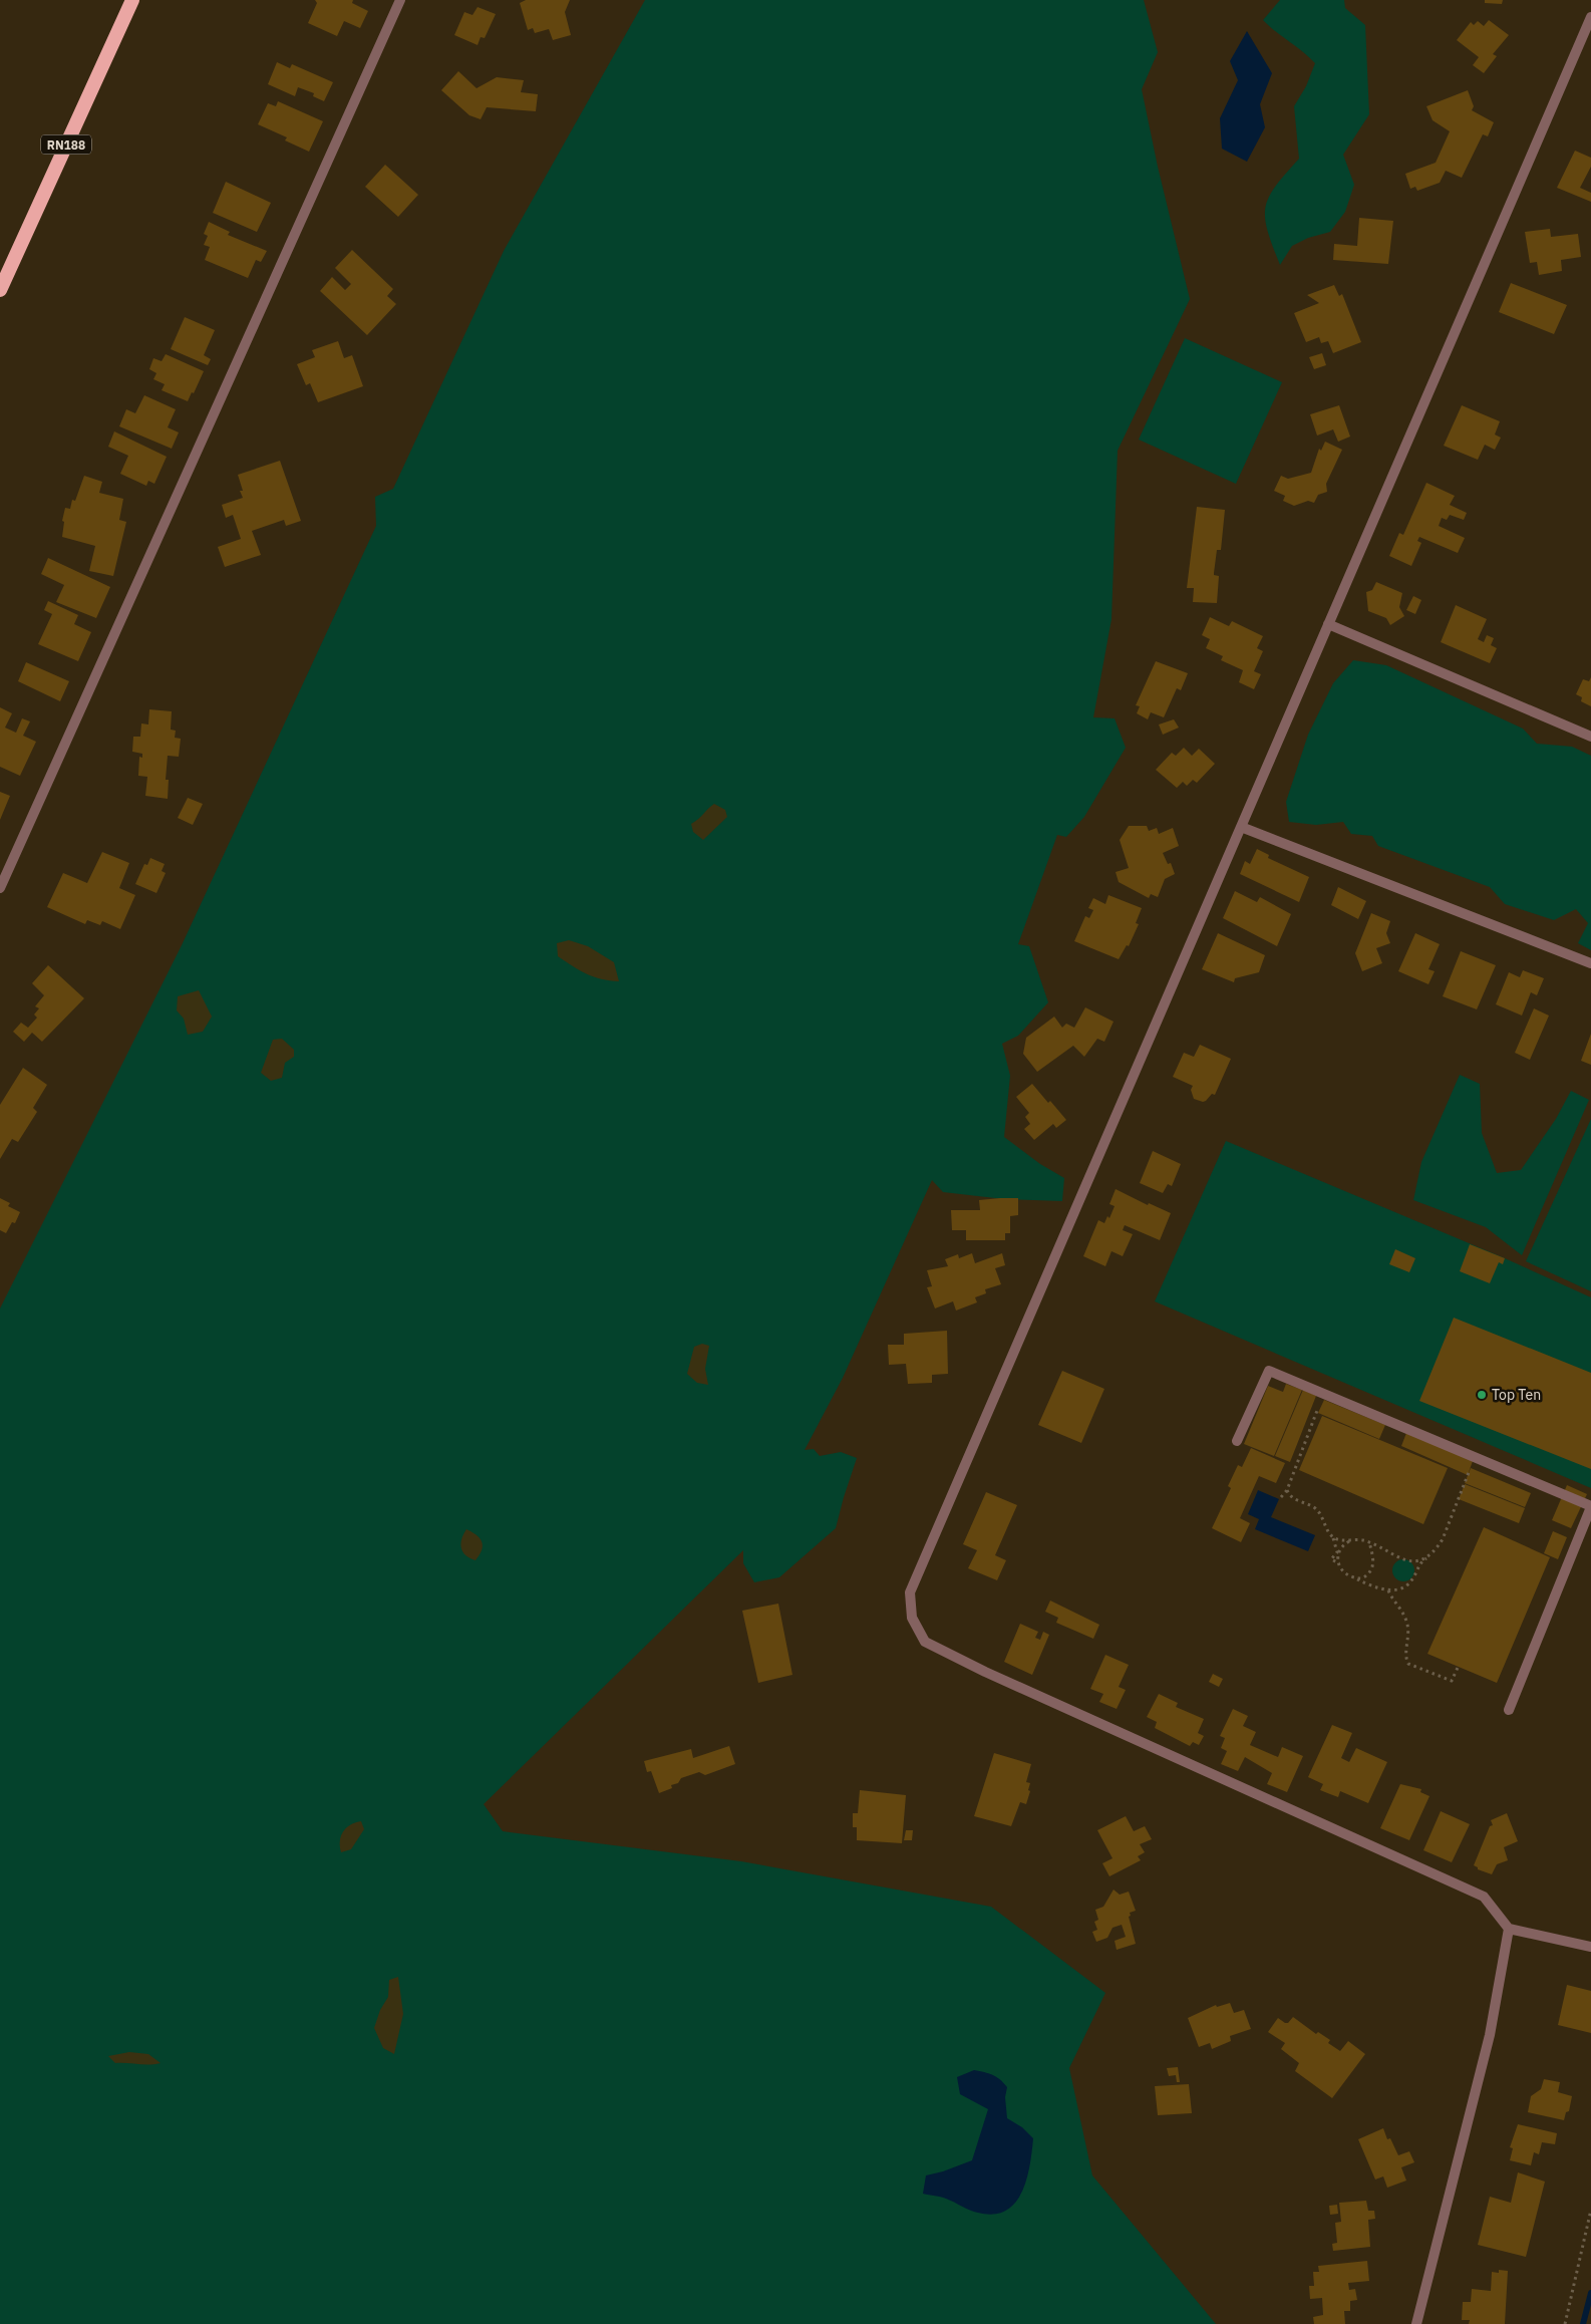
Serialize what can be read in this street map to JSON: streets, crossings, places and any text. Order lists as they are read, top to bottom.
{
  "streets": {
    "highway": ["RN188"]
  },
  "places": ["Top Ten"]
}
